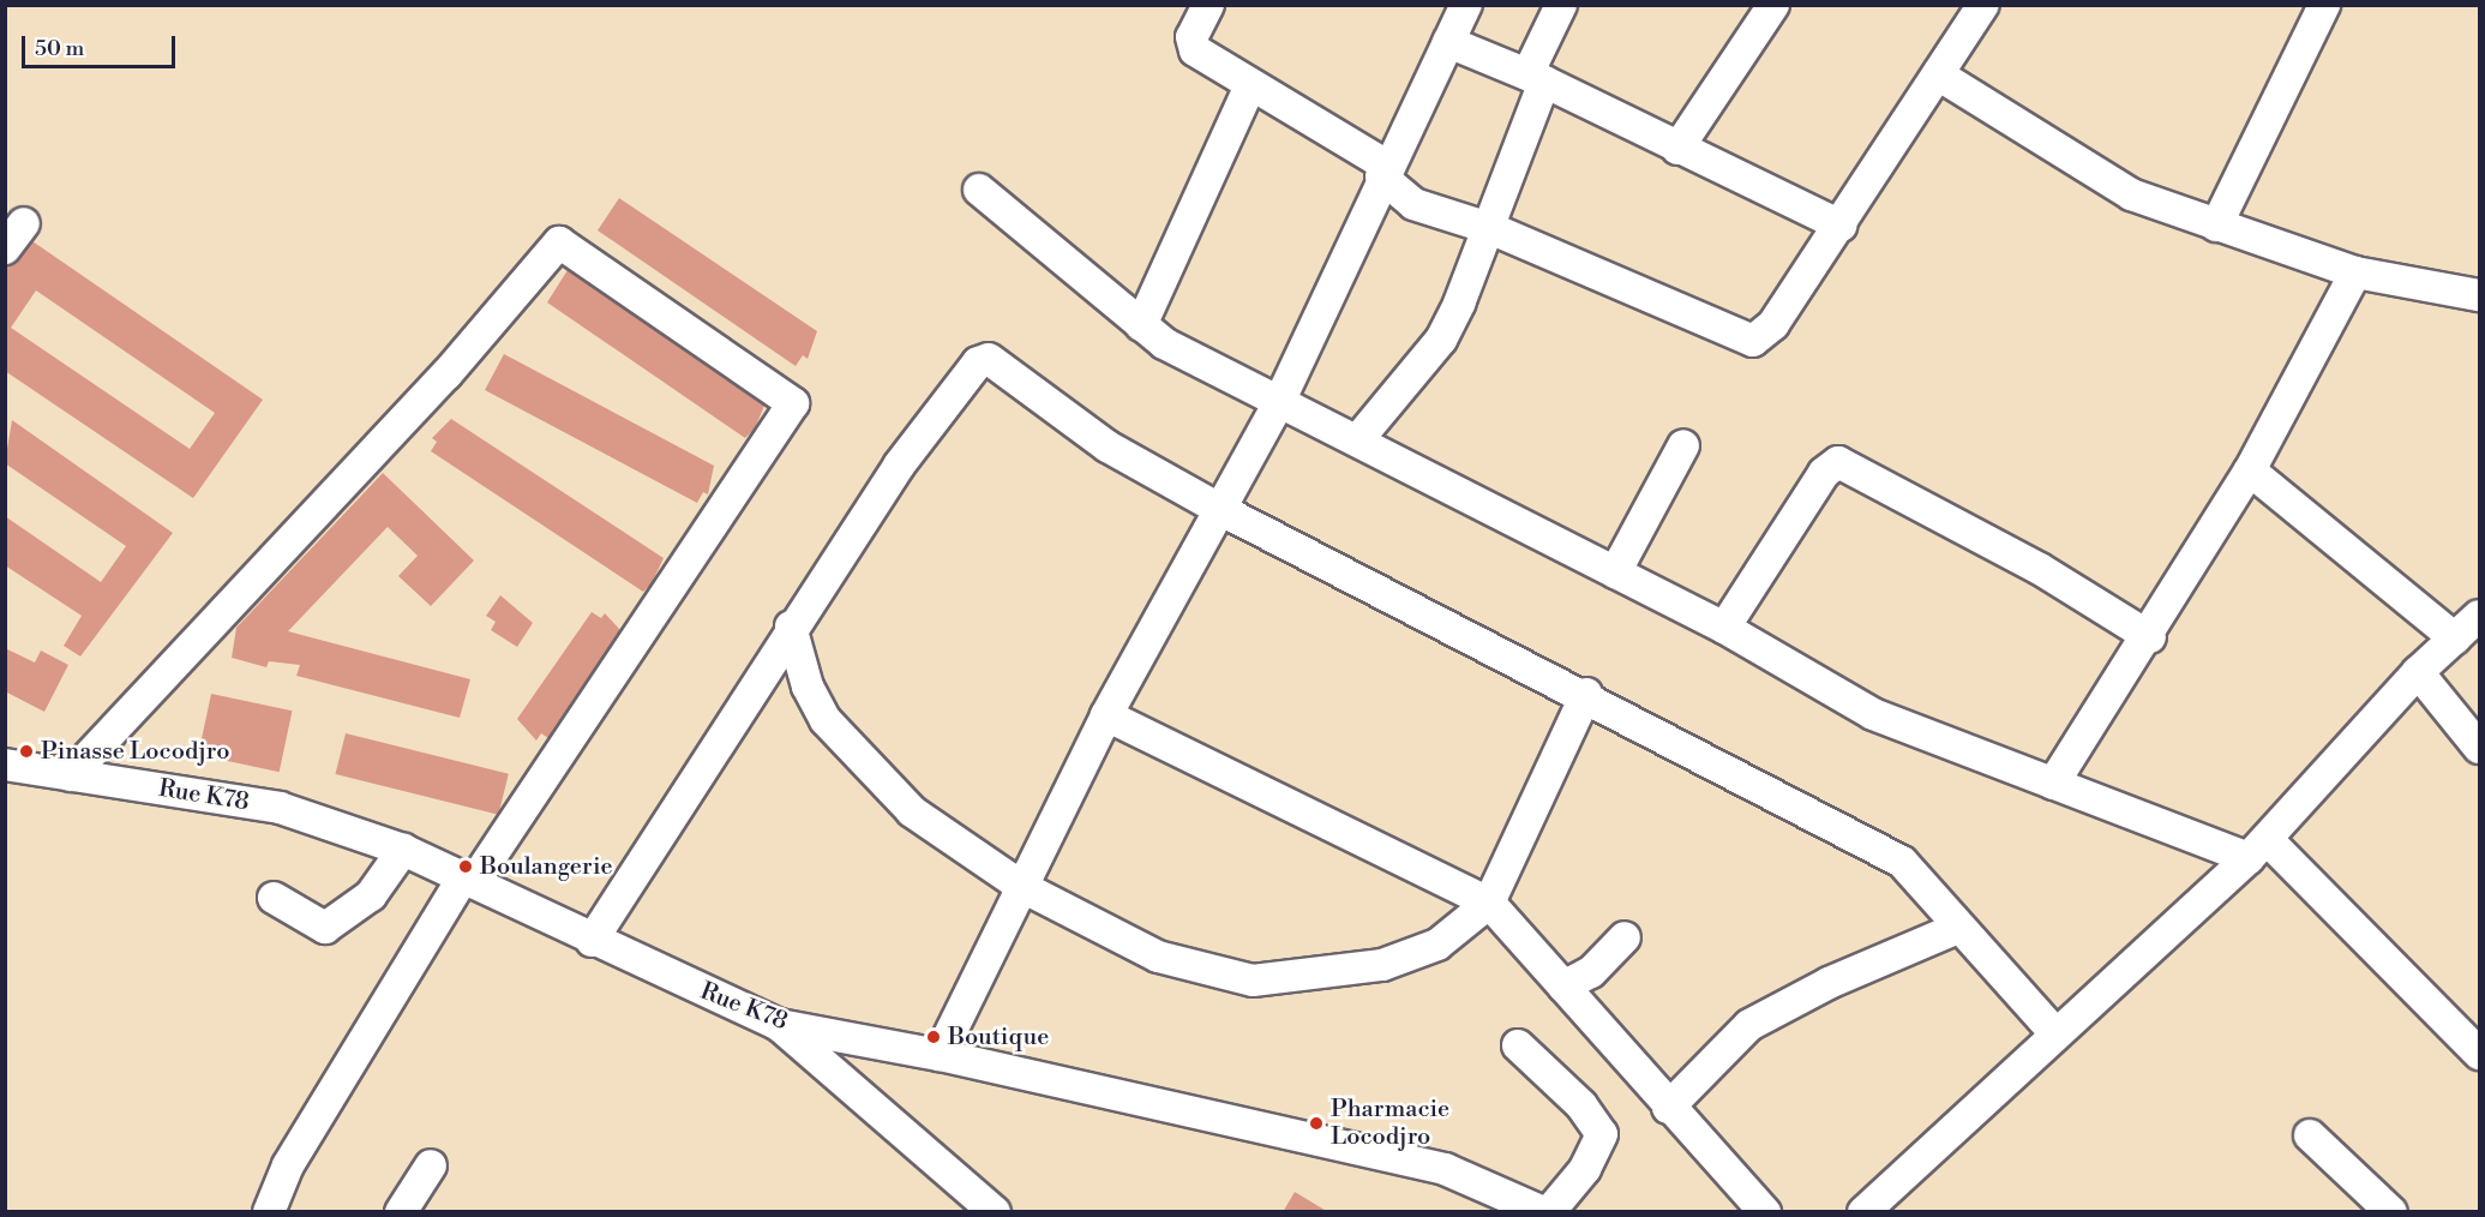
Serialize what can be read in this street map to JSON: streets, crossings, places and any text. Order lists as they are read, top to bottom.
{
  "streets": {
    "street": ["Rue K78"]
  },
  "places": [
    "Pinasse Locodjro",
    "Boulangerie",
    "Boutique",
    "Pharmacie Locodjro"
  ],
  "scale_bar": "50 m"
}
